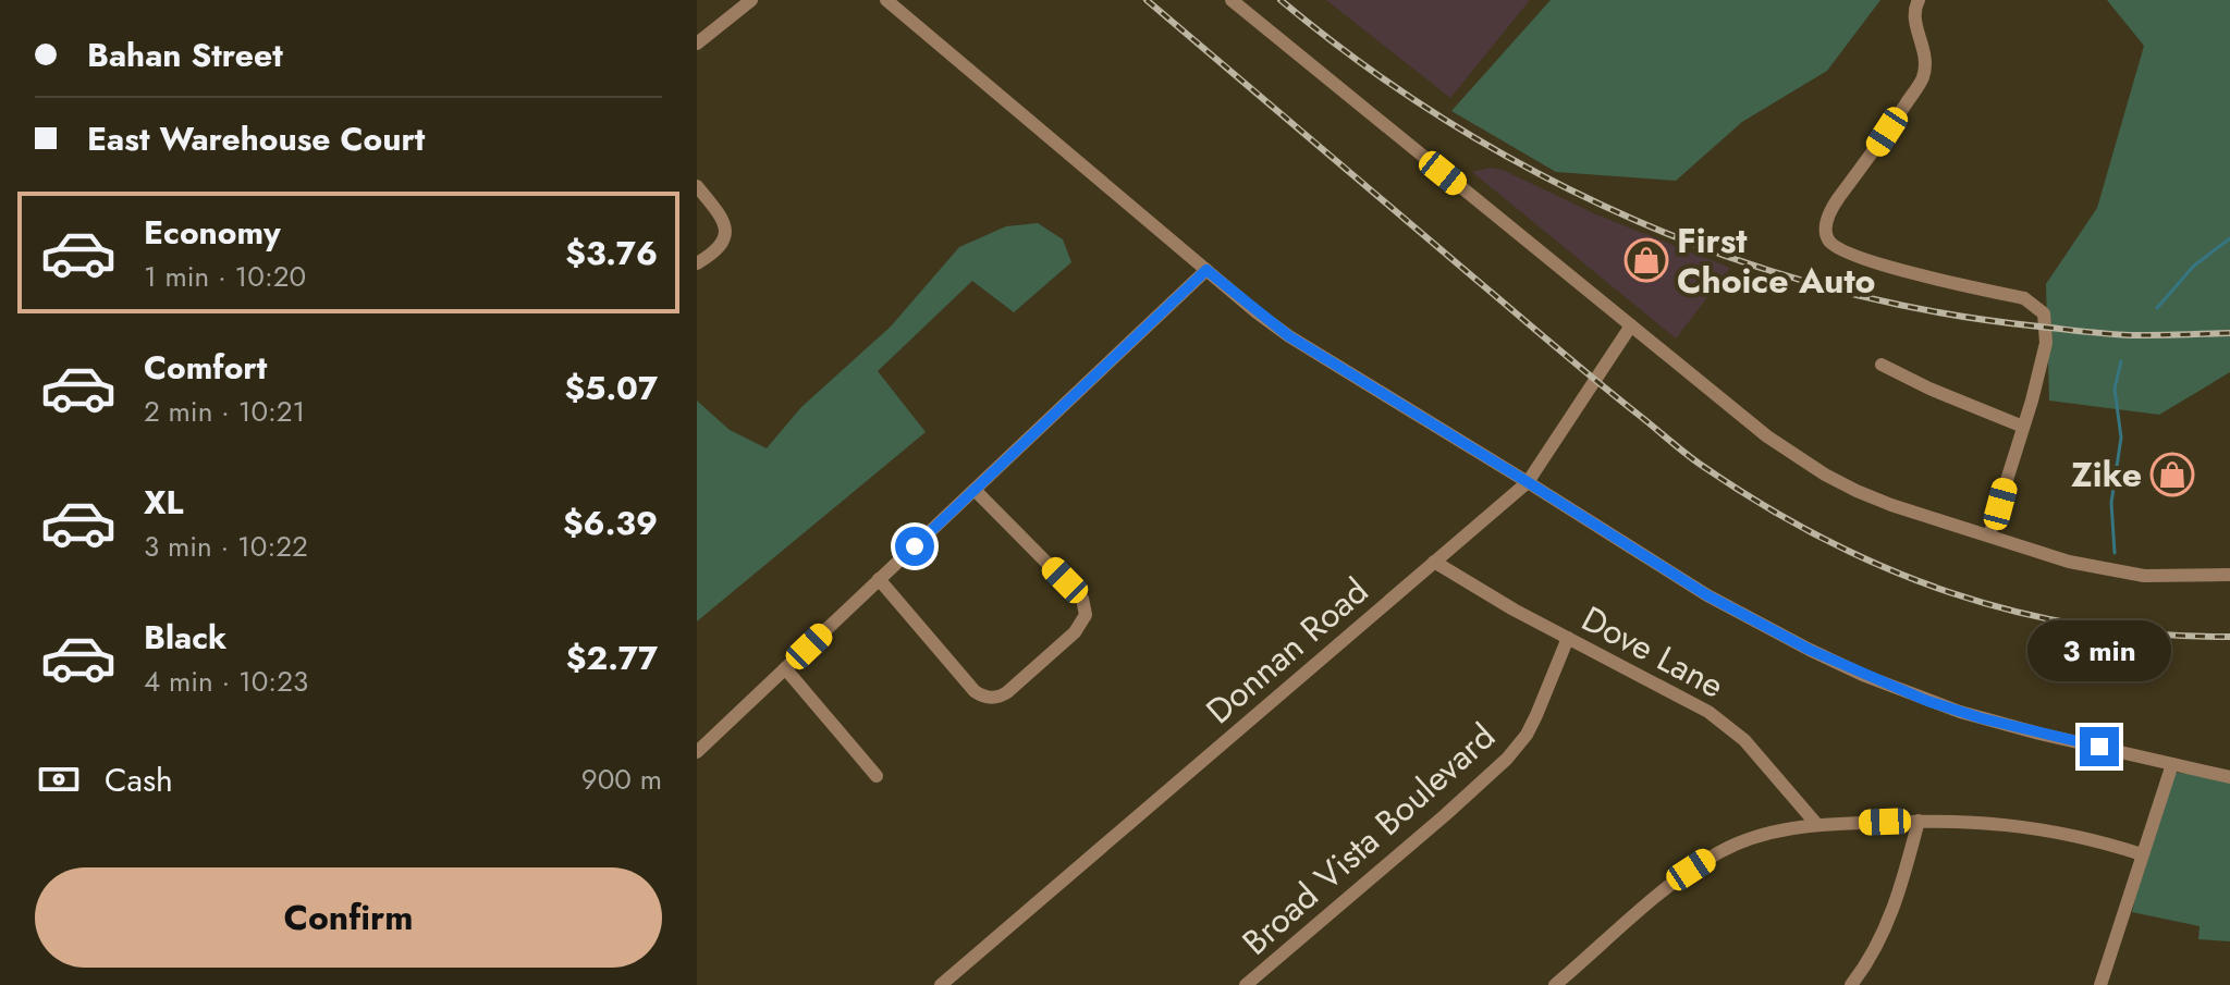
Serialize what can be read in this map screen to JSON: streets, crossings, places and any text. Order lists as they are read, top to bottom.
{
  "streets": {
    "street": ["Donnan Road", "Dove Lane", "Broad Vista Boulevard"]
  },
  "crossings": [
    ["Donnan Road", "Dove Lane"],
    ["Dove Lane", "Broad Vista Boulevard"]
  ],
  "places": {
    "shop": ["First Choice Auto", "Zike"]
  },
  "page": {
    "banner": ["Bahan Street", "East Warehouse Court"],
    "list": [
      {
        "name": "Economy",
        "note": "1 min · 10:20",
        "value": "$3.76"
      },
      {
        "name": "Comfort",
        "note": "2 min · 10:21",
        "value": "$5.07"
      },
      {
        "name": "XL",
        "note": "3 min · 10:22",
        "value": "$6.39"
      },
      {
        "name": "Black",
        "note": "4 min · 10:23",
        "value": "$2.77"
      }
    ],
    "bubble": "3 min",
    "pay": ["Cash", "900 m"],
    "buttons": "Confirm"
  }
}
